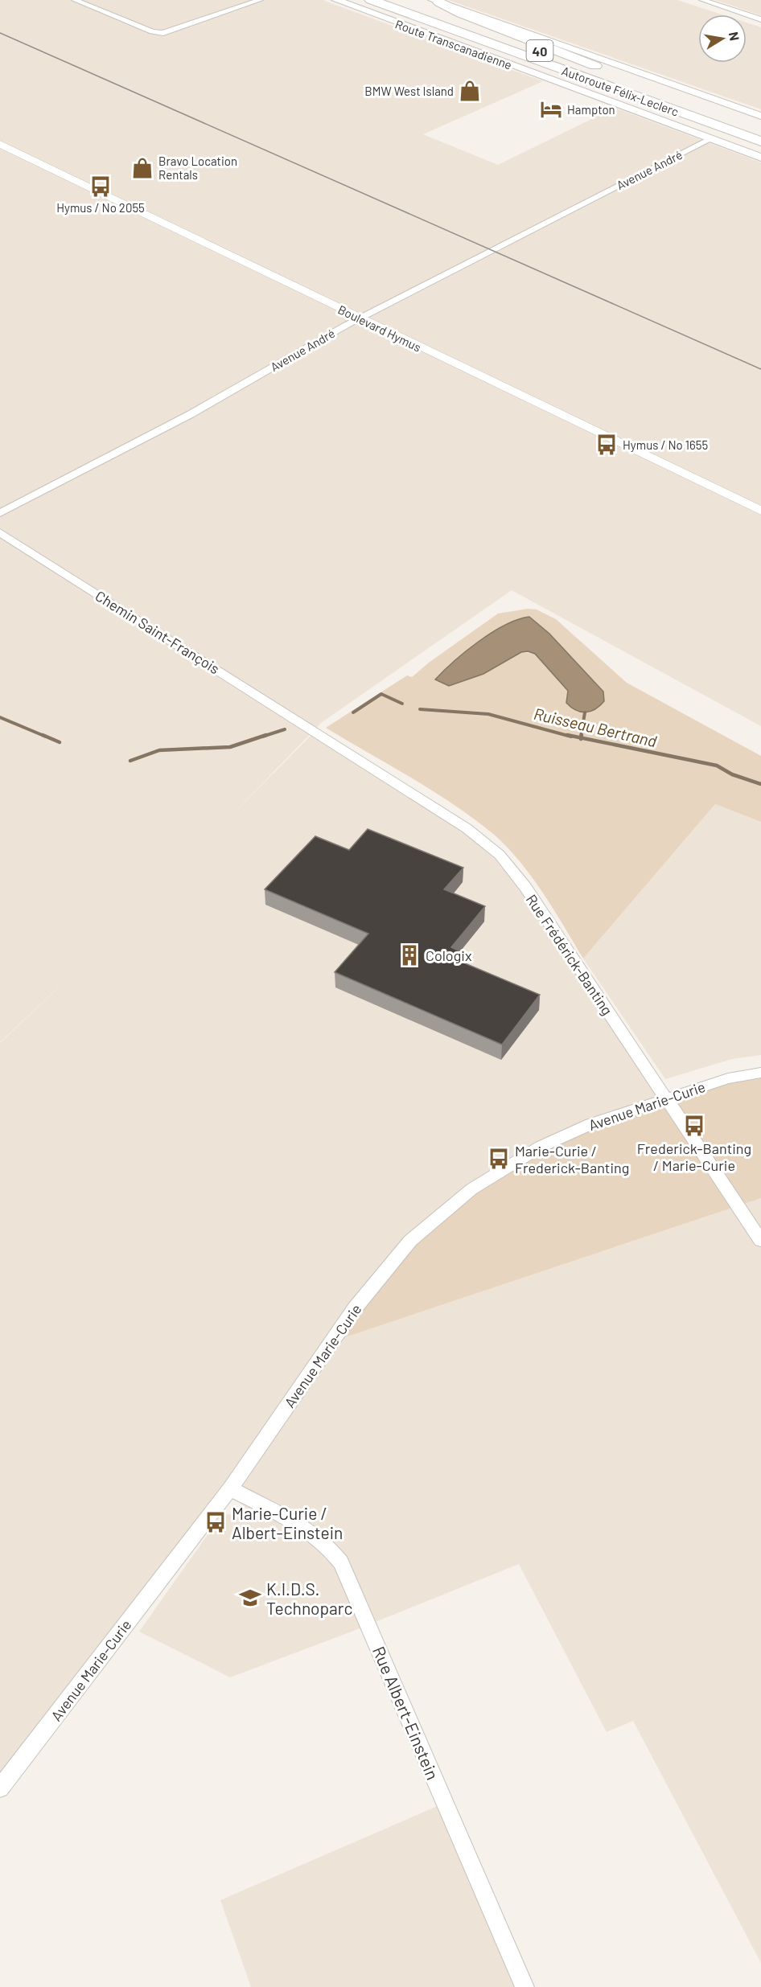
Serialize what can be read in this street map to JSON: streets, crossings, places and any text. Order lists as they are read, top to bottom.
{
  "streets": {
    "highway": ["40", "Autoroute Félix-Leclerc"],
    "main road": ["Route Transcanadienne"],
    "street": [
      "Avenue André",
      "Boulevard Hymus",
      "Chemin Saint-François",
      "Rue Frédérick-Banting",
      "Avenue Marie-Curie",
      "Rue Albert-Einstein"
    ]
  },
  "crossings": [
    ["Route Transcanadienne", "Avenue André"],
    ["Avenue André", "Boulevard Hymus"],
    ["Chemin Saint-François", "Rue Frédérick-Banting"],
    ["Rue Frédérick-Banting", "Avenue Marie-Curie"],
    ["Avenue Marie-Curie", "Rue Albert-Einstein"]
  ],
  "water": ["Ruisseau Bertrand"],
  "places": {
    "shop": ["BMW West Island", "Bravo Location Rentals"],
    "hotel": ["Hampton"],
    "bus stop": [
      "Hymus / No 2055",
      "Hymus / No 1655",
      "Frederick-Banting / Marie-Curie",
      "Marie-Curie / Frederick-Banting",
      "Marie-Curie / Albert-Einstein"
    ],
    "building": ["Cologix"],
    "school or university": ["K.I.D.S. Technoparc"]
  },
  "north": "right"
}
